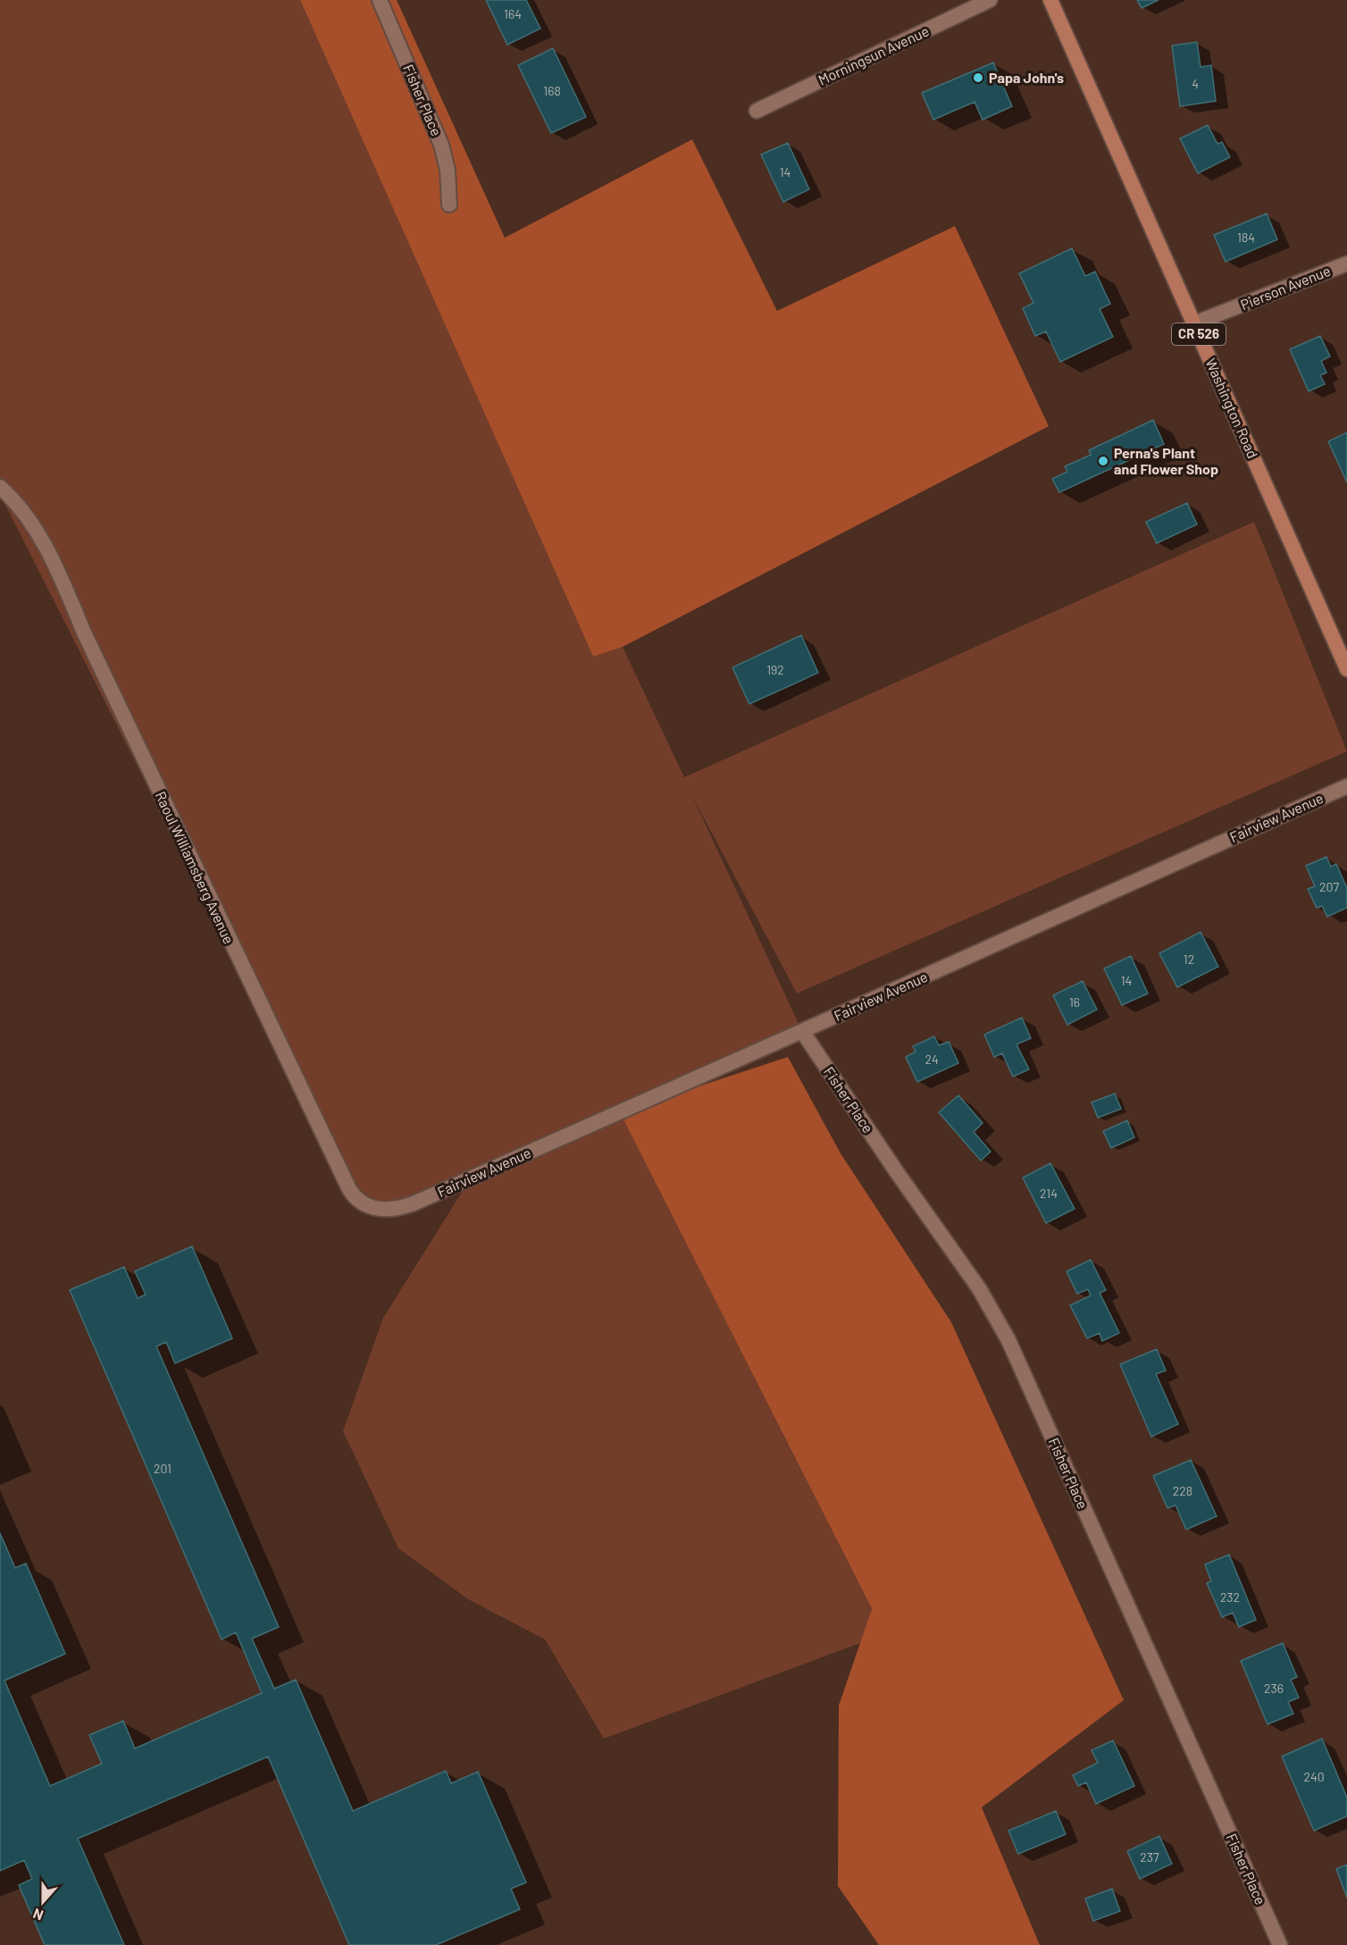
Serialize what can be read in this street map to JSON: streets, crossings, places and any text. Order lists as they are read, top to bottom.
{
  "streets": {
    "main road": ["CR 526", "Washington Road"],
    "street": [
      "Morningsun Avenue",
      "Fisher Place",
      "Pierson Avenue",
      "Fairview Avenue",
      "Raoul Williamsberg Avenue"
    ]
  },
  "crossings": [
    ["Fisher Place", "Fairview Avenue"],
    ["Pierson Avenue", "Washington Road"],
    ["Fairview Avenue", "Raoul Williamsberg Avenue"]
  ],
  "places": ["Papa John's", "Perna's Plant and Flower Shop"],
  "house_numbers": [
    "164",
    "4",
    "168",
    "14",
    "184",
    "192",
    "207",
    "12",
    "14",
    "16",
    "24",
    "214",
    "201",
    "228",
    "232",
    "236",
    "240",
    "237"
  ],
  "north": "bottom"
}
